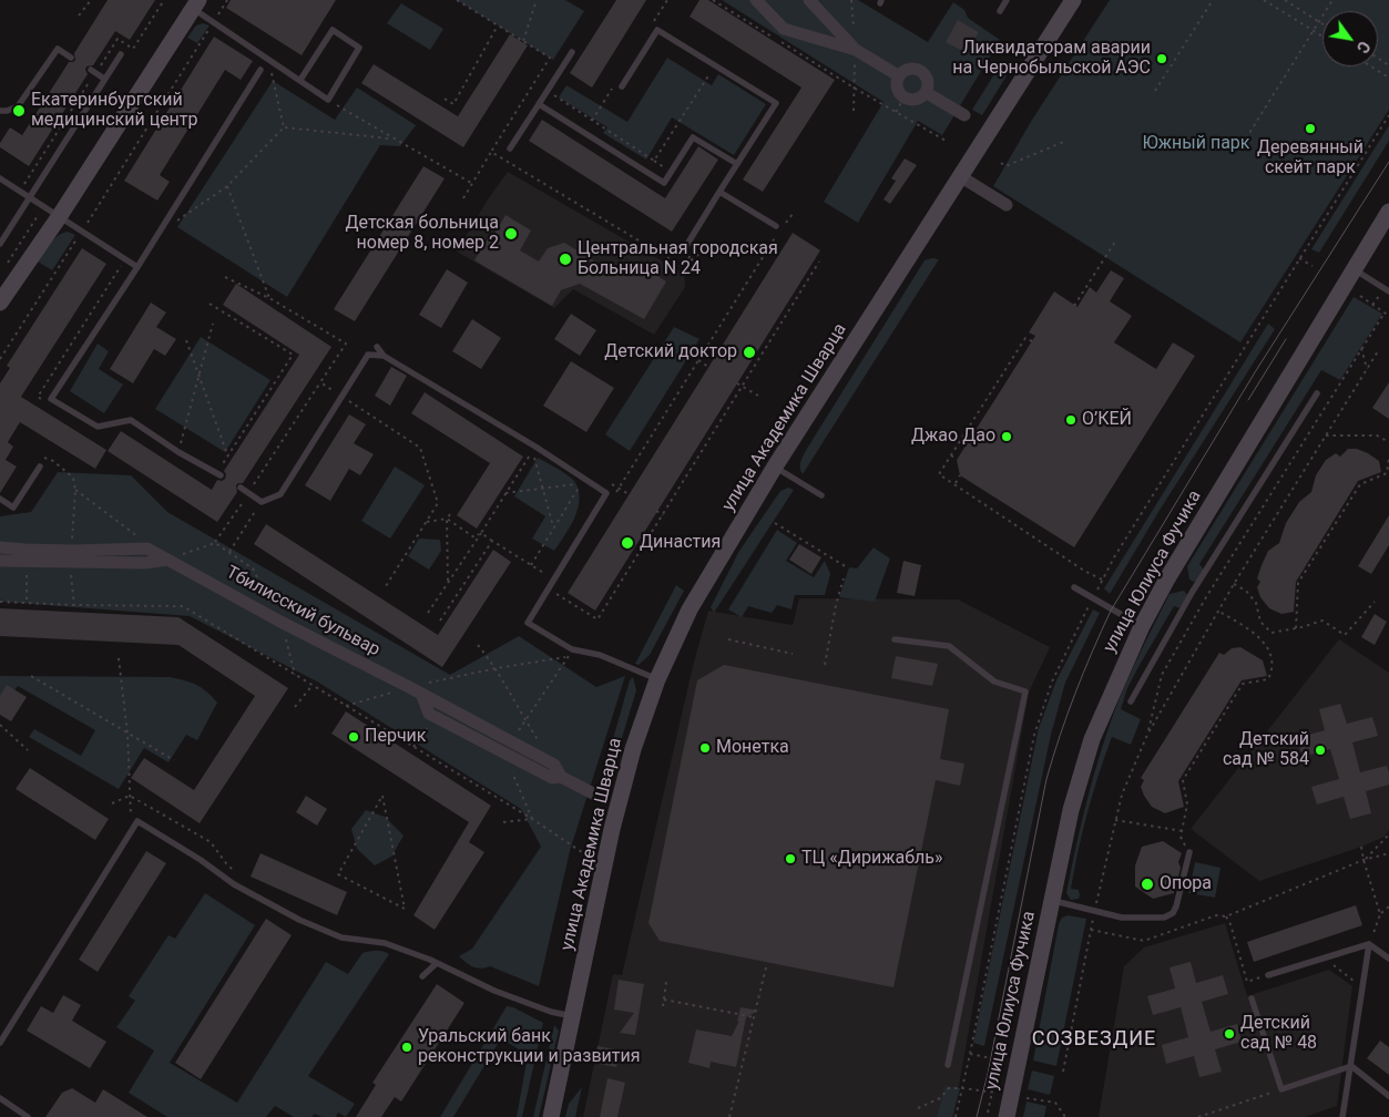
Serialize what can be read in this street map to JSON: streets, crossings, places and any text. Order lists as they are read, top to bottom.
{
  "streets": {
    "street": ["улица Академика Шварца", "улица Юлиуса Фучика", "Тбилисский бульвар"]
  },
  "districts": ["СОЗВЕЗДИЕ"],
  "parks": ["Южный парк"],
  "places": [
    "Ликвидаторам аварии на Чернобыльской АЭС",
    "Екатеринбургский медицинский центр",
    "Деревянный скейт парк",
    "Детская больница номер 8, номер 2",
    "Центральная городская Больница N 24",
    "Детский доктор",
    "О’КЕЙ",
    "Джао Дао",
    "Династия",
    "Перчик",
    "Монетка",
    "Детский сад № 584",
    "ТЦ «Дирижабль»",
    "Опора",
    "Детский сад № 48",
    "Уральский банк реконструкции и развития"
  ],
  "north": "bottom right"
}
